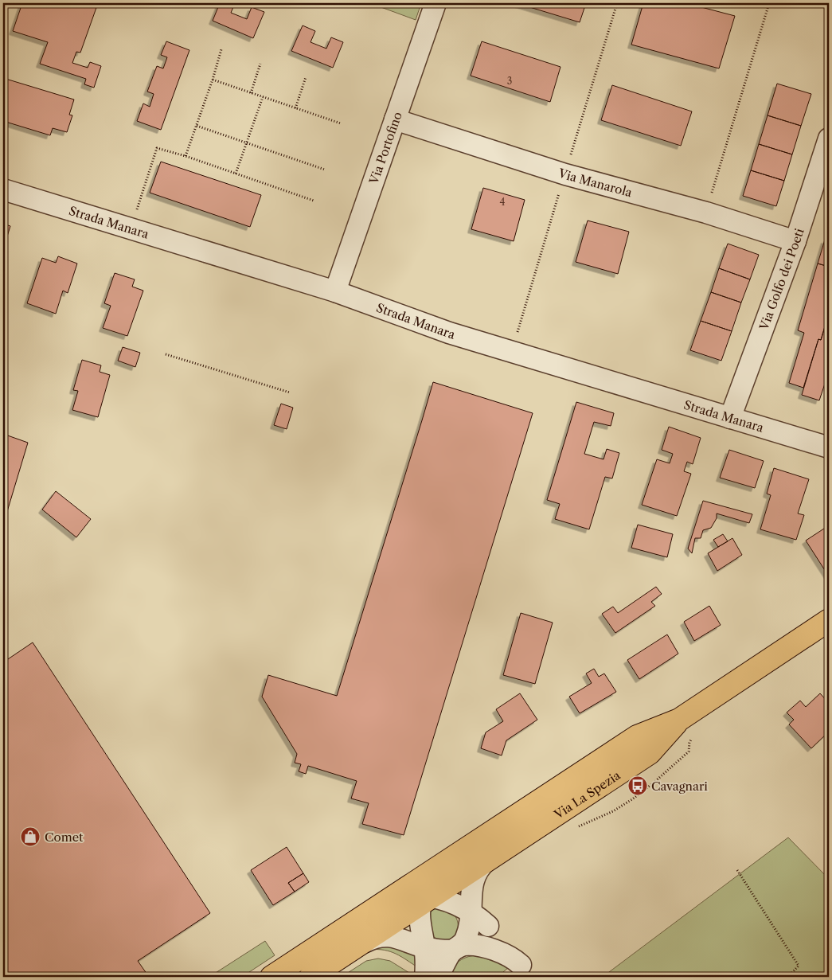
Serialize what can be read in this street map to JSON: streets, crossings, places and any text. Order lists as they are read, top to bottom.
{
  "streets": {
    "main road": ["Via La Spezia"],
    "street": [
      "Via Portofino",
      "Via Manarola",
      "Strada Manara",
      "Via Golfo dei Poeti"
    ]
  },
  "crossings": [
    ["Via Portofino", "Via Manarola"],
    ["Via Portofino", "Strada Manara"],
    ["Via Manarola", "Via Golfo dei Poeti"],
    ["Strada Manara", "Via Golfo dei Poeti"]
  ],
  "places": {
    "bus stop": ["Cavagnari"],
    "shop": ["Comet"]
  },
  "house_numbers": ["3", "4"]
}
